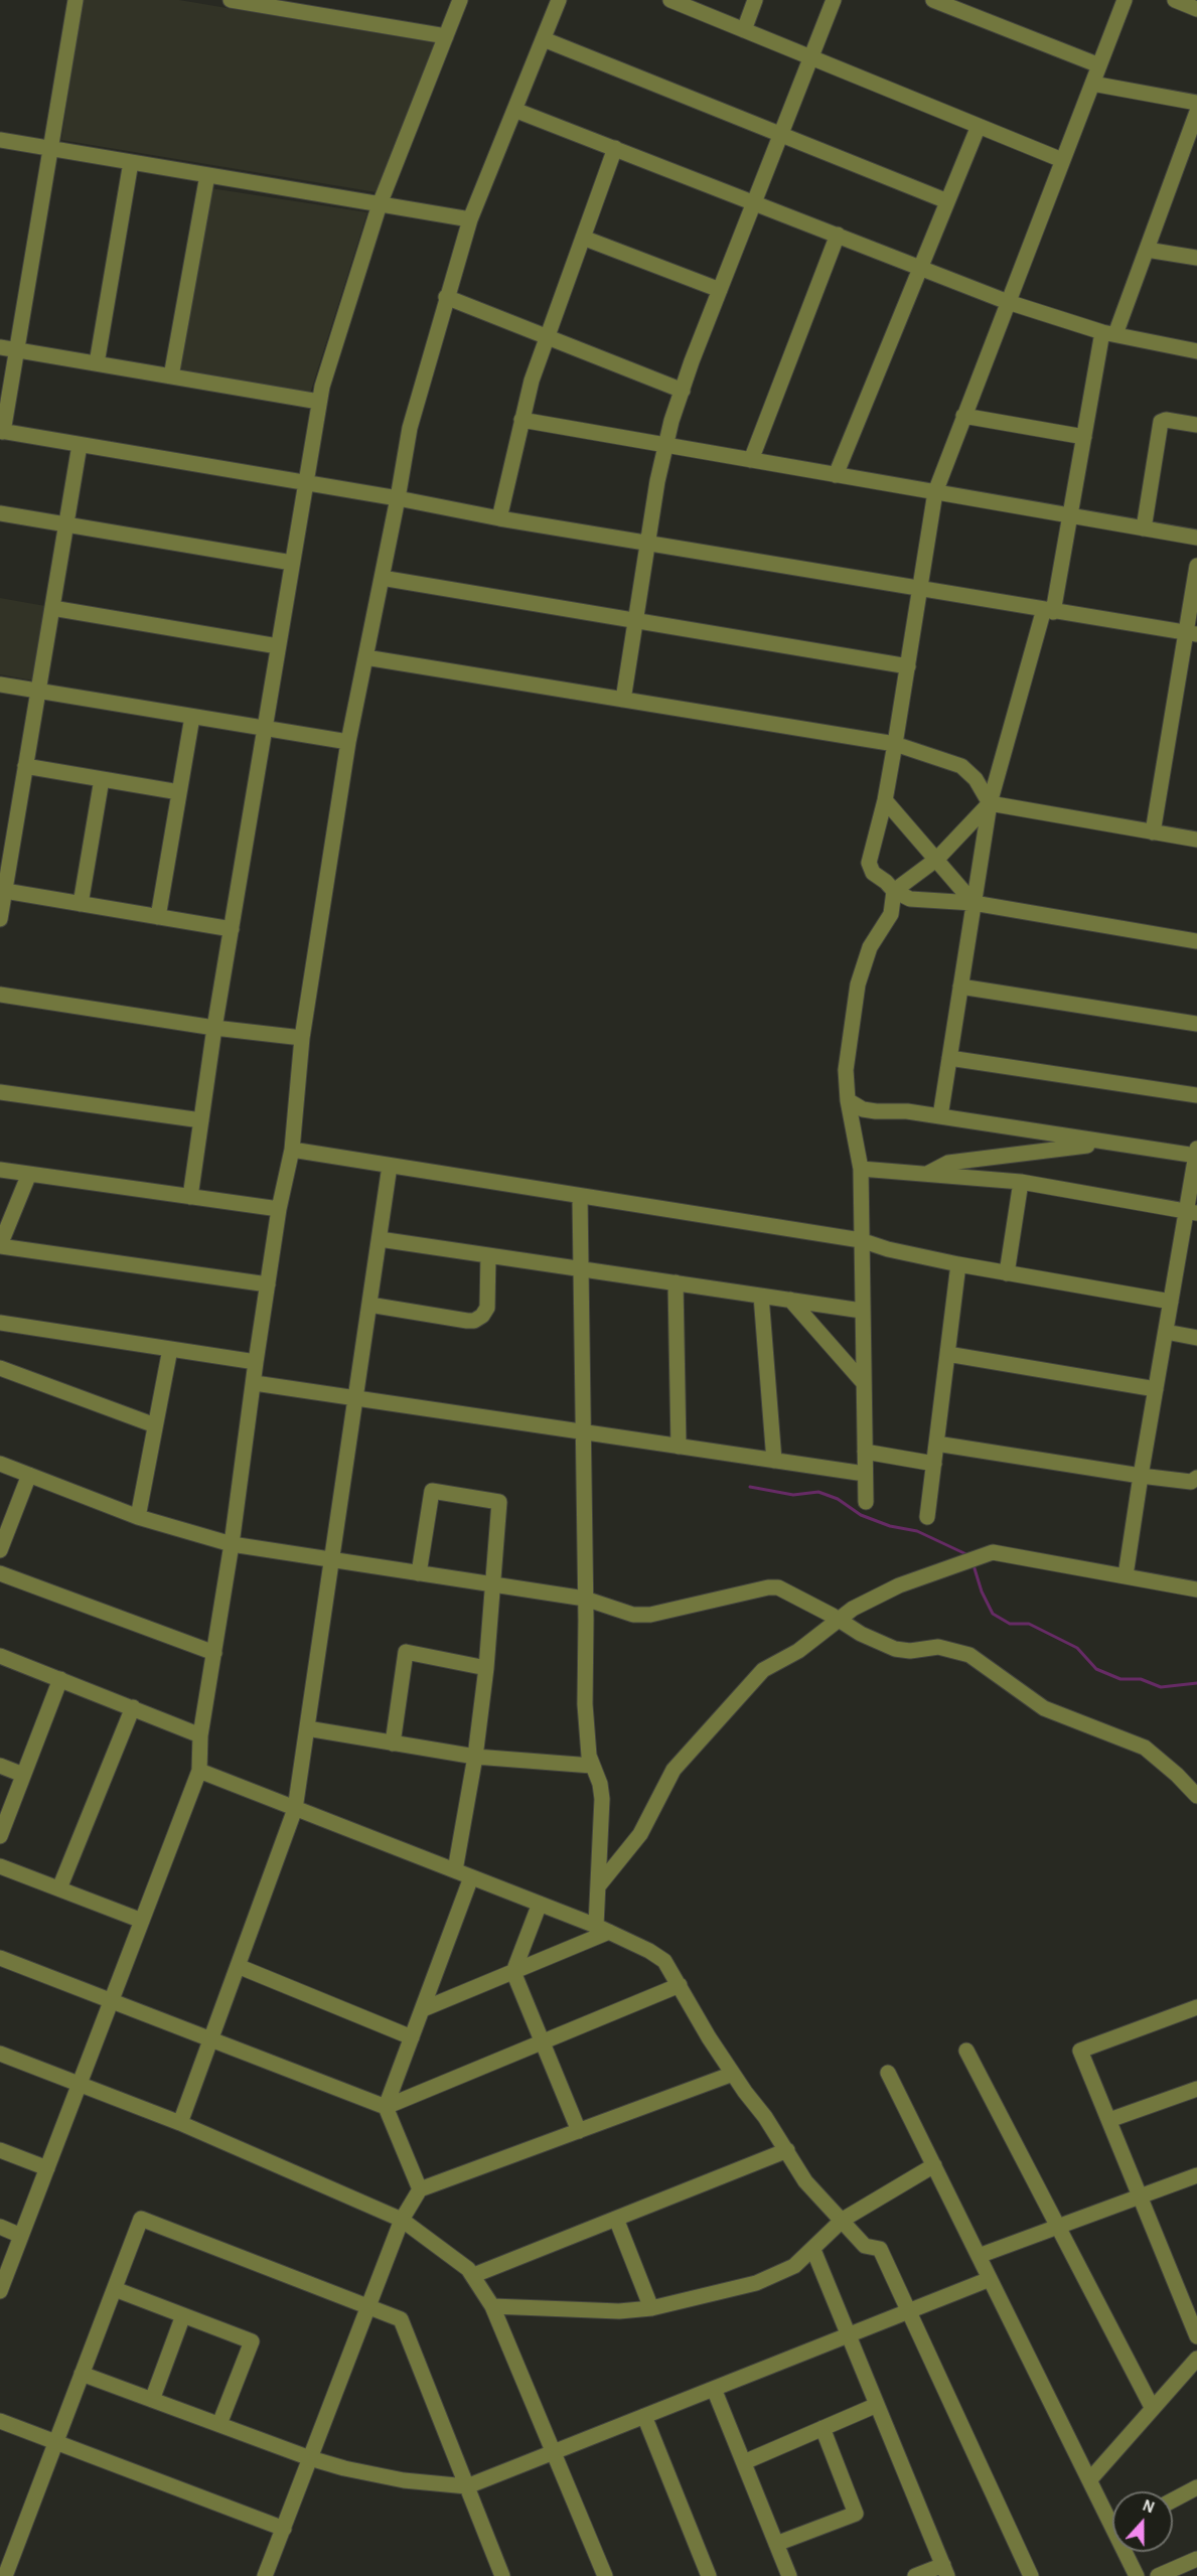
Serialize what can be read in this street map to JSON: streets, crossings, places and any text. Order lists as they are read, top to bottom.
{
  "north": "top"
}
